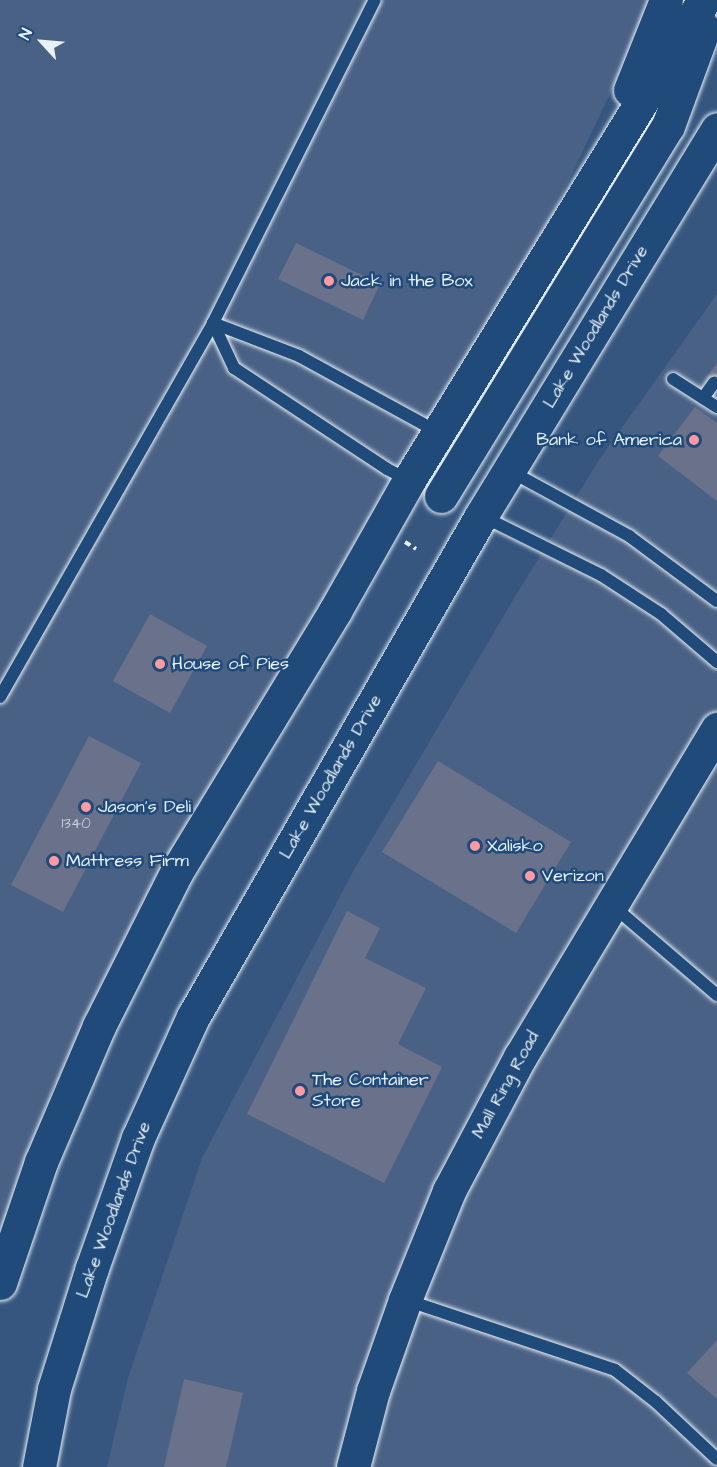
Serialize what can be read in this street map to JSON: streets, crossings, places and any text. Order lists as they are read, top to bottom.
{
  "streets": {
    "main road": ["Lake Woodlands Drive", "Mall Ring Road"]
  },
  "places": [
    "Jack in the Box",
    "Bank of America",
    "House of Pies",
    "Jason's Deli",
    "Xalisko",
    "Mattress Firm",
    "Verizon",
    "The Container Store"
  ],
  "house_numbers": ["1340"],
  "north": "top left"
}
